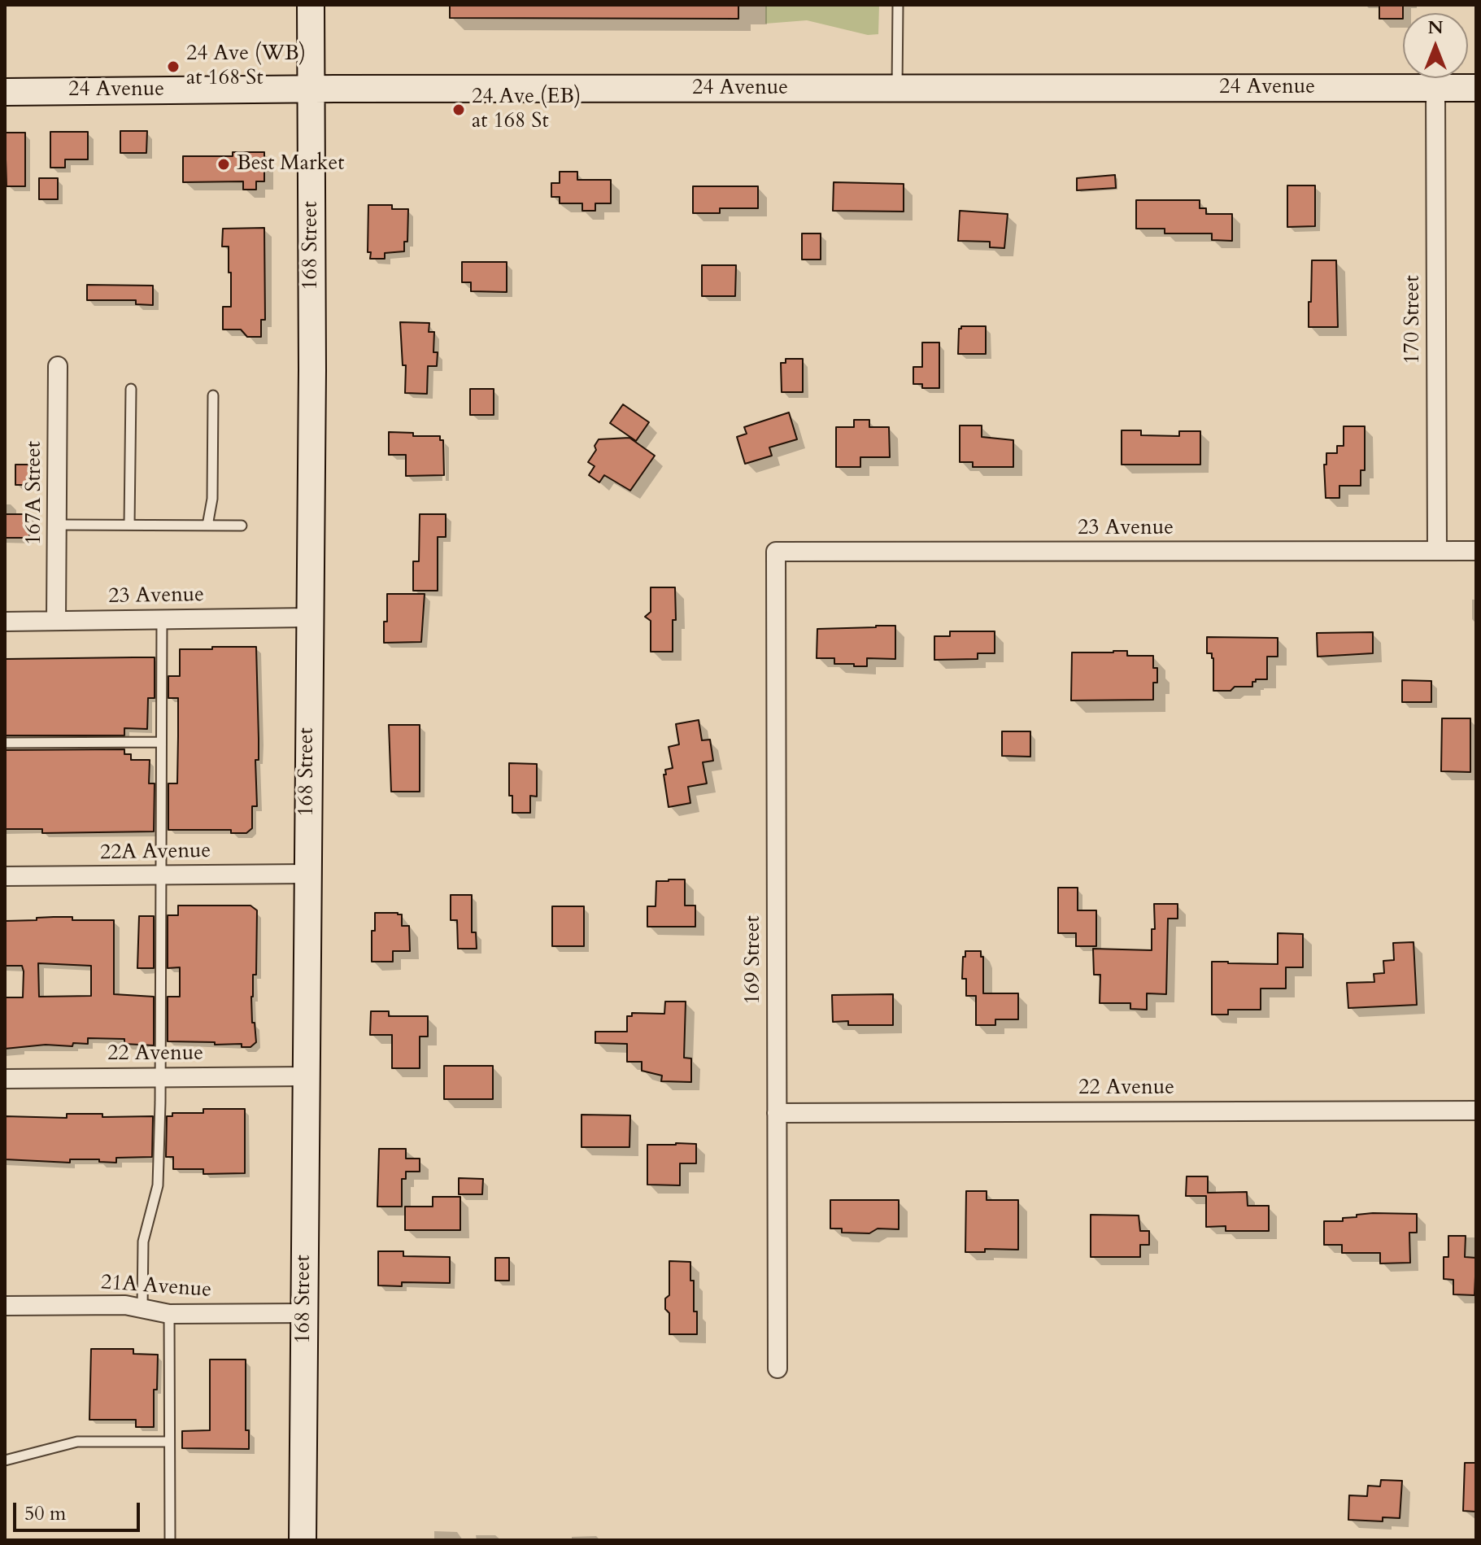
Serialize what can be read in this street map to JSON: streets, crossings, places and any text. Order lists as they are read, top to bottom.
{
  "streets": {
    "main road": ["24 Avenue", "168 Street"],
    "street": [
      "170 Street",
      "167A Street",
      "23 Avenue",
      "22A Avenue",
      "169 Street",
      "22 Avenue",
      "21A Avenue"
    ]
  },
  "crossings": [
    ["24 Avenue", "168 Street"],
    ["24 Avenue", "170 Street"],
    ["168 Street", "23 Avenue"],
    ["168 Street", "22A Avenue"],
    ["168 Street", "22 Avenue"],
    ["168 Street", "21A Avenue"],
    ["170 Street", "23 Avenue"],
    ["167A Street", "23 Avenue"],
    ["23 Avenue", "169 Street"],
    ["169 Street", "22 Avenue"]
  ],
  "places": ["24 Ave (WB) at 168 St", "24 Ave (EB) at 168 St", "Best Market"],
  "scale_bar": "50 m",
  "north": "top"
}
